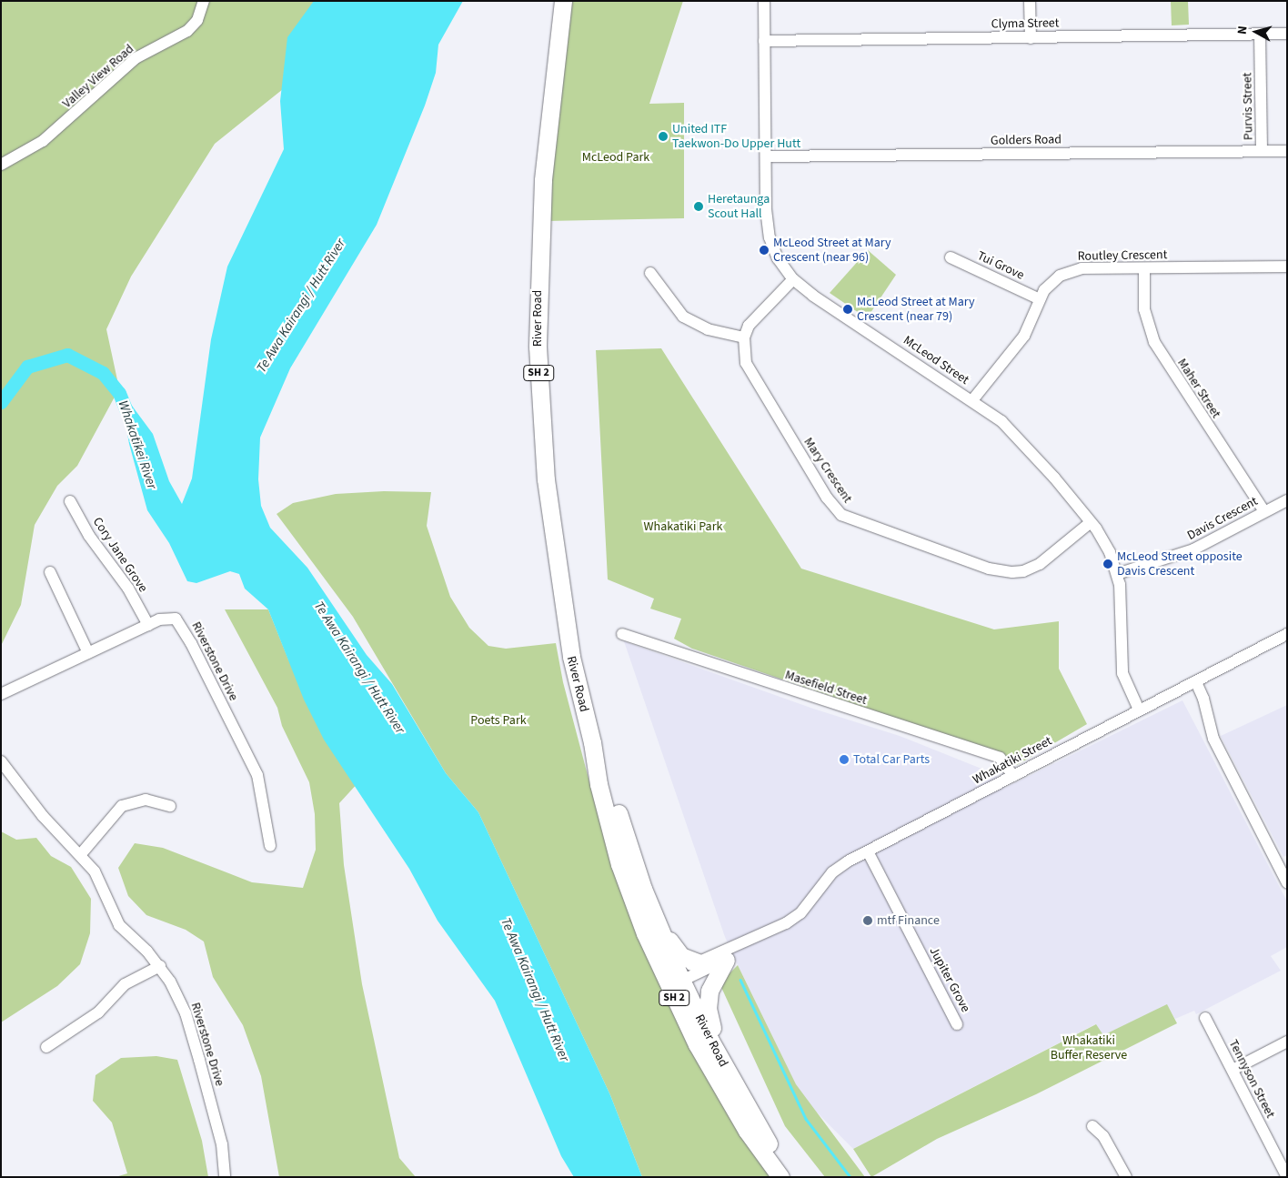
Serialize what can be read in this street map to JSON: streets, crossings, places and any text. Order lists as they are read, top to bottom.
{
  "streets": {
    "highway": ["River Road", "SH 2"],
    "street": [
      "Clyma Street",
      "Valley View Road",
      "Purvis Street",
      "Golders Road",
      "Routley Crescent",
      "Tui Grove",
      "McLeod Street",
      "Maher Street",
      "Mary Crescent",
      "Davis Crescent",
      "Cory Jane Grove",
      "Riverstone Drive",
      "Masefield Street",
      "Whakatiki Street",
      "Jupiter Grove",
      "Tennyson Street"
    ]
  },
  "crossings": [
    ["Clyma Street", "Purvis Street"],
    ["Clyma Street", "McLeod Street"],
    ["Purvis Street", "Golders Road"],
    ["Golders Road", "McLeod Street"],
    ["Routley Crescent", "Tui Grove"],
    ["Routley Crescent", "McLeod Street"],
    ["Routley Crescent", "Maher Street"],
    ["River Road", "Whakatiki Street"],
    ["McLeod Street", "Mary Crescent"],
    ["McLeod Street", "Davis Crescent"],
    ["McLeod Street", "Whakatiki Street"],
    ["Maher Street", "Davis Crescent"],
    ["Cory Jane Grove", "Riverstone Drive"],
    ["Masefield Street", "Whakatiki Street"],
    ["Whakatiki Street", "Jupiter Grove"]
  ],
  "water": ["Te Awa Kairangi / Hutt River", "Whakatīkei River"],
  "parks": [
    "McLeod Park",
    "Whakatiki Park",
    "Poets Park",
    "Whakatiki Buffer Reserve"
  ],
  "places": [
    "United ITF Taekwon-Do Upper Hutt",
    "Heretaunga Scout Hall",
    "McLeod Street at Mary Crescent (near 96)",
    "McLeod Street at Mary Crescent (near 79)",
    "McLeod Street opposite Davis Crescent",
    "Total Car Parts",
    "mtf Finance"
  ],
  "north": "left"
}
